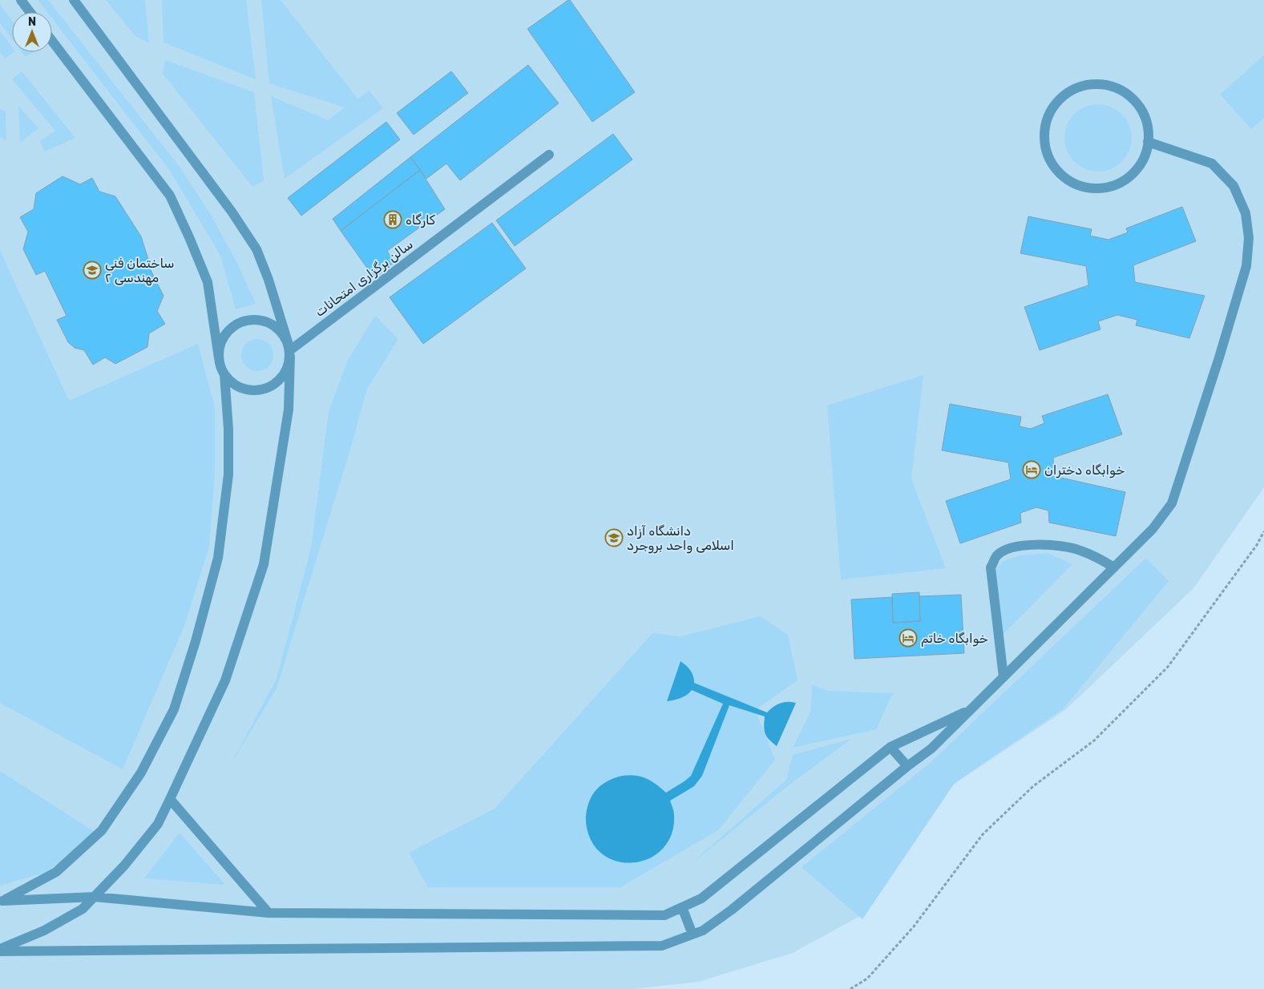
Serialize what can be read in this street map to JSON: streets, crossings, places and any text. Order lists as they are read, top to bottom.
{
  "streets": {
    "lane": ["سالن برگزاری امتحانات"]
  },
  "places": {
    "building": ["کارگاه"],
    "school or university": ["ساختمان فنی مهندسی ۲", "دانشگاه آزاد اسلامی واحد بروجرد"],
    "hotel": ["خوابگاه دختران", "خوابگاه خاتم"]
  },
  "north": "top"
}
